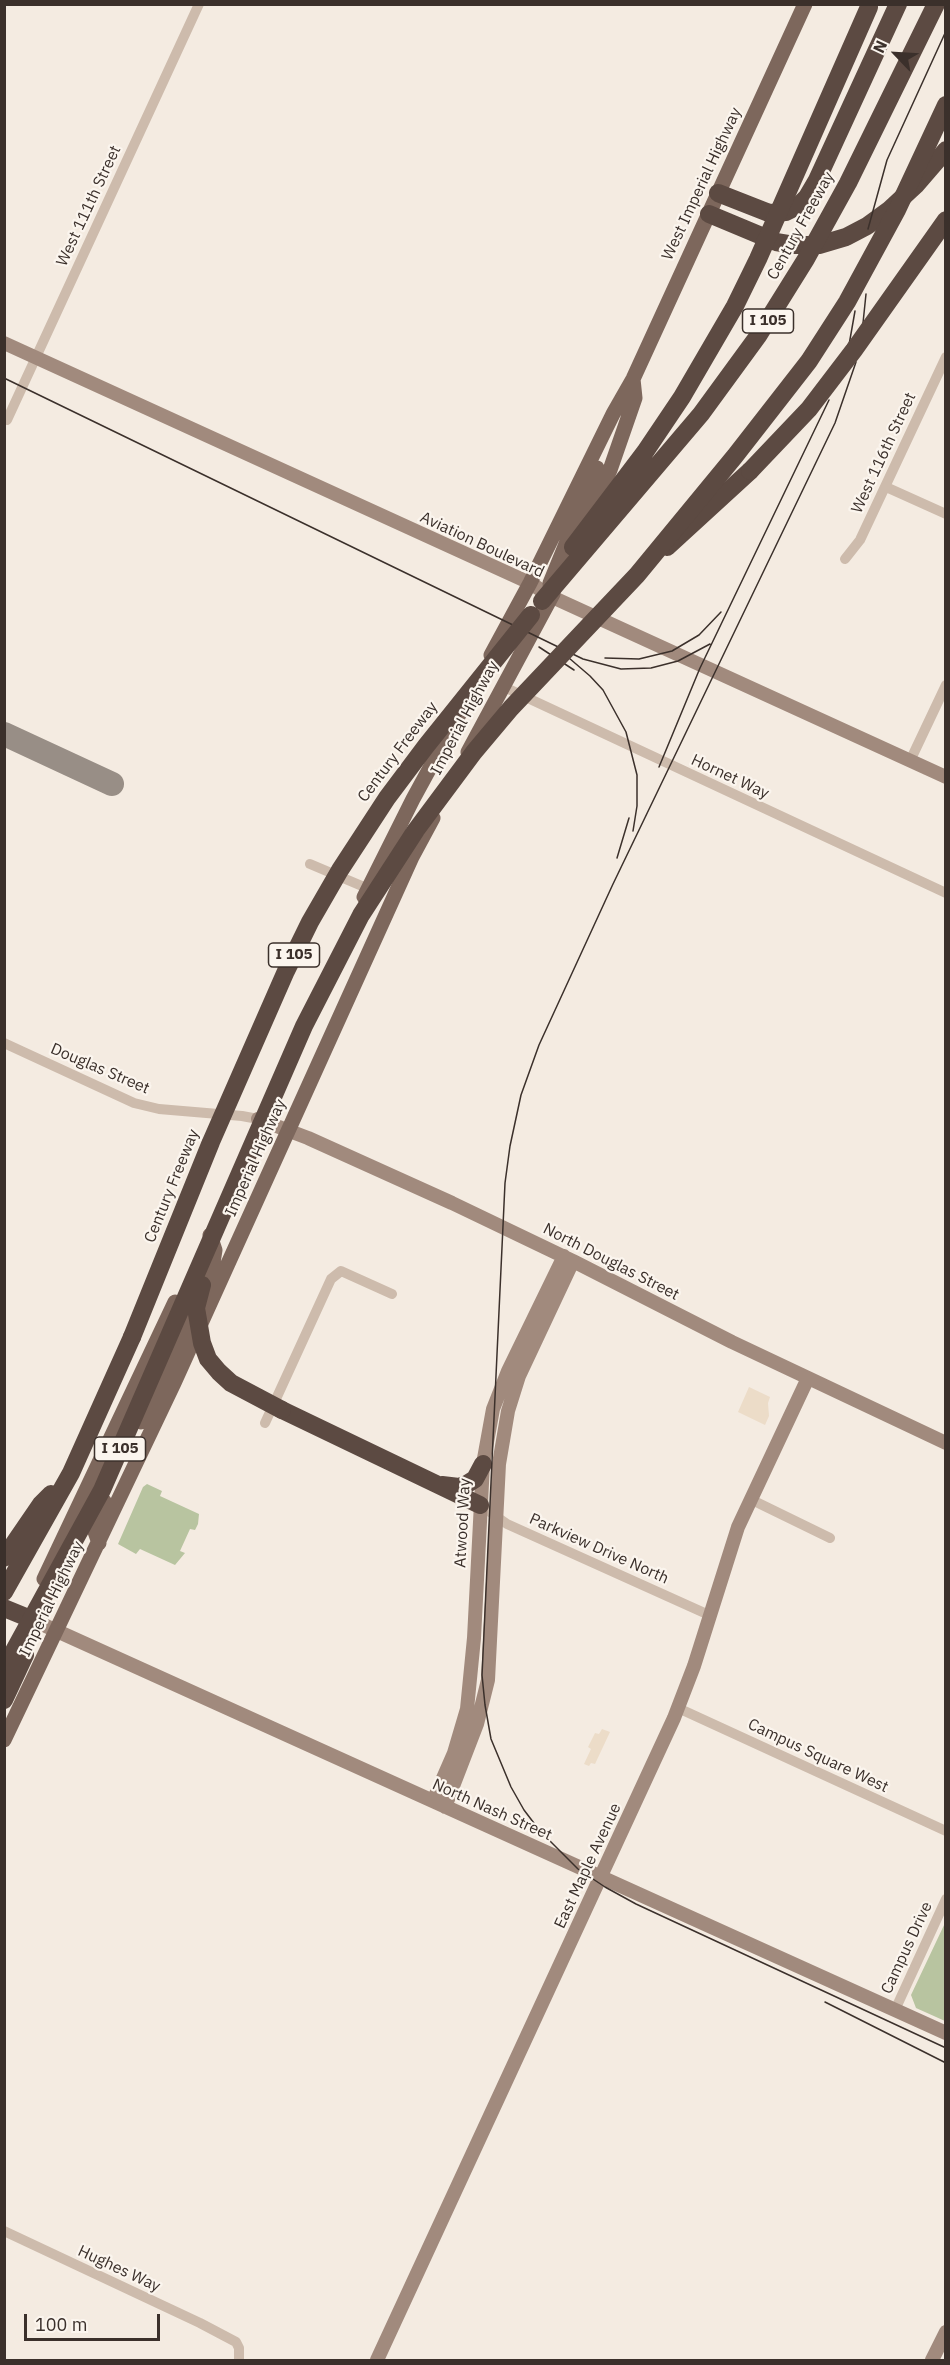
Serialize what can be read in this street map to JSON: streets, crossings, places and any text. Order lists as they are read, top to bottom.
{
  "streets": {
    "highway": ["Century Freeway", "I 105"],
    "main road": ["West Imperial Highway", "Imperial Highway"],
    "street": [
      "West 111th Street",
      "West 116th Street",
      "Aviation Boulevard",
      "Hornet Way",
      "Douglas Street",
      "North Douglas Street",
      "Atwood Way",
      "Parkview Drive North",
      "Campus Square West",
      "North Nash Street",
      "East Maple Avenue",
      "Campus Drive",
      "Hughes Way"
    ]
  },
  "crossings": [
    ["West Imperial Highway", "Century Freeway"],
    ["West Imperial Highway", "Aviation Boulevard"],
    ["West Imperial Highway", "Imperial Highway"],
    ["West 111th Street", "Aviation Boulevard"],
    ["Century Freeway", "Aviation Boulevard"],
    ["Century Freeway", "Imperial Highway"],
    ["I 105", "Imperial Highway"],
    ["Aviation Boulevard", "Imperial Highway"],
    ["Imperial Highway", "Hornet Way"],
    ["Imperial Highway", "Douglas Street"],
    ["Imperial Highway", "North Douglas Street"],
    ["Imperial Highway", "North Nash Street"],
    ["Douglas Street", "North Douglas Street"],
    ["North Douglas Street", "Atwood Way"],
    ["North Douglas Street", "East Maple Avenue"],
    ["Atwood Way", "Parkview Drive North"],
    ["Atwood Way", "North Nash Street"],
    ["Parkview Drive North", "East Maple Avenue"],
    ["Campus Square West", "East Maple Avenue"],
    ["North Nash Street", "East Maple Avenue"],
    ["North Nash Street", "Campus Drive"]
  ],
  "scale_bar": "100 m",
  "north": "top left"
}
